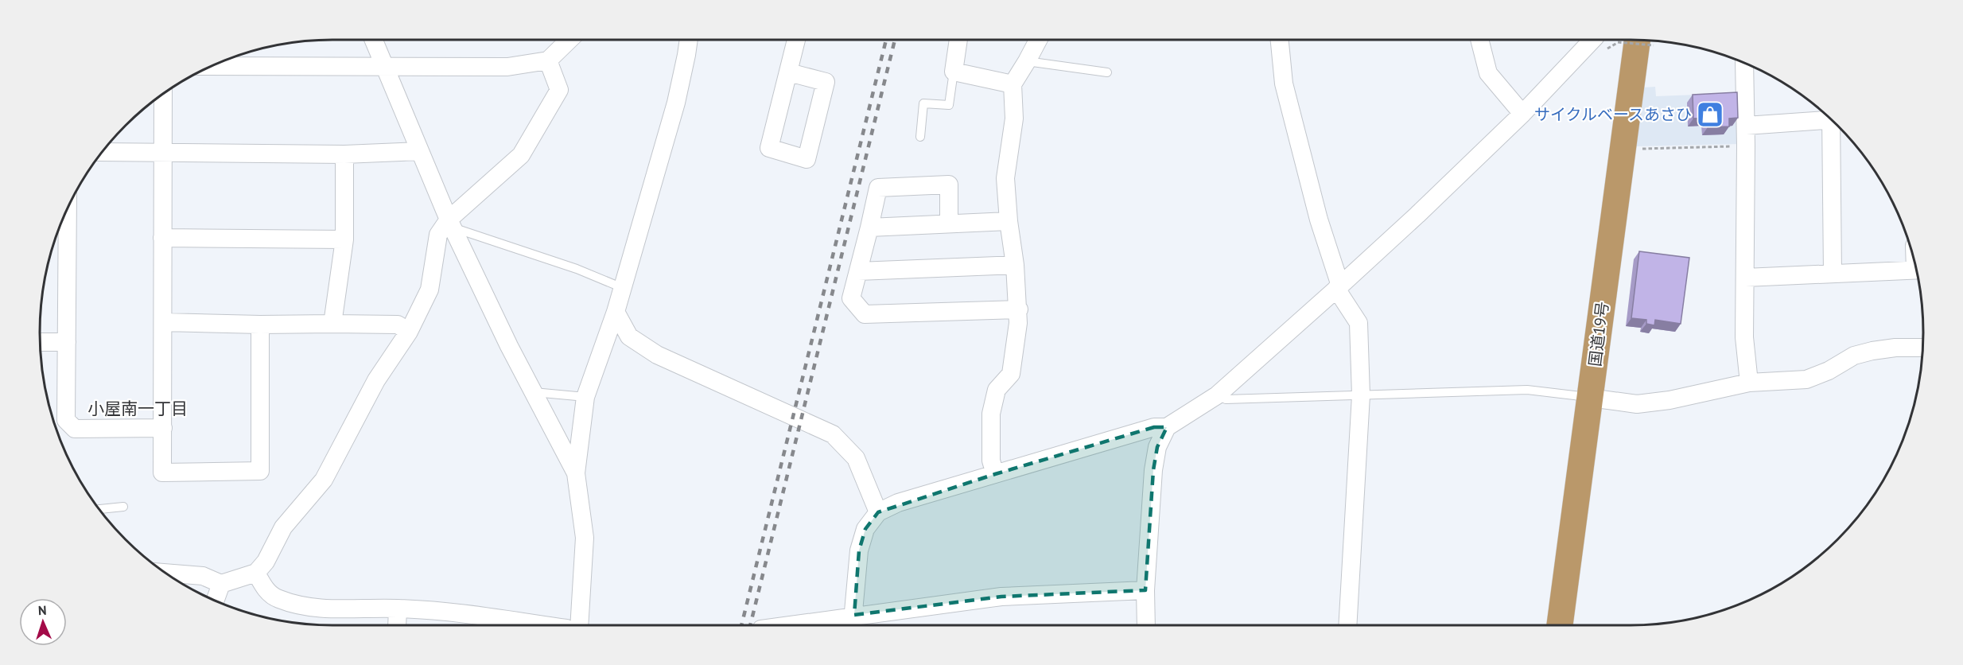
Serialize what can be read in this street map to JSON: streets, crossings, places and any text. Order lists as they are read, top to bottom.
{
  "streets": {
    "highway": ["国道19号"]
  },
  "districts": ["小屋南一丁目"],
  "places": {
    "shop": ["サイクルベースあさひ"]
  },
  "north": "top"
}
